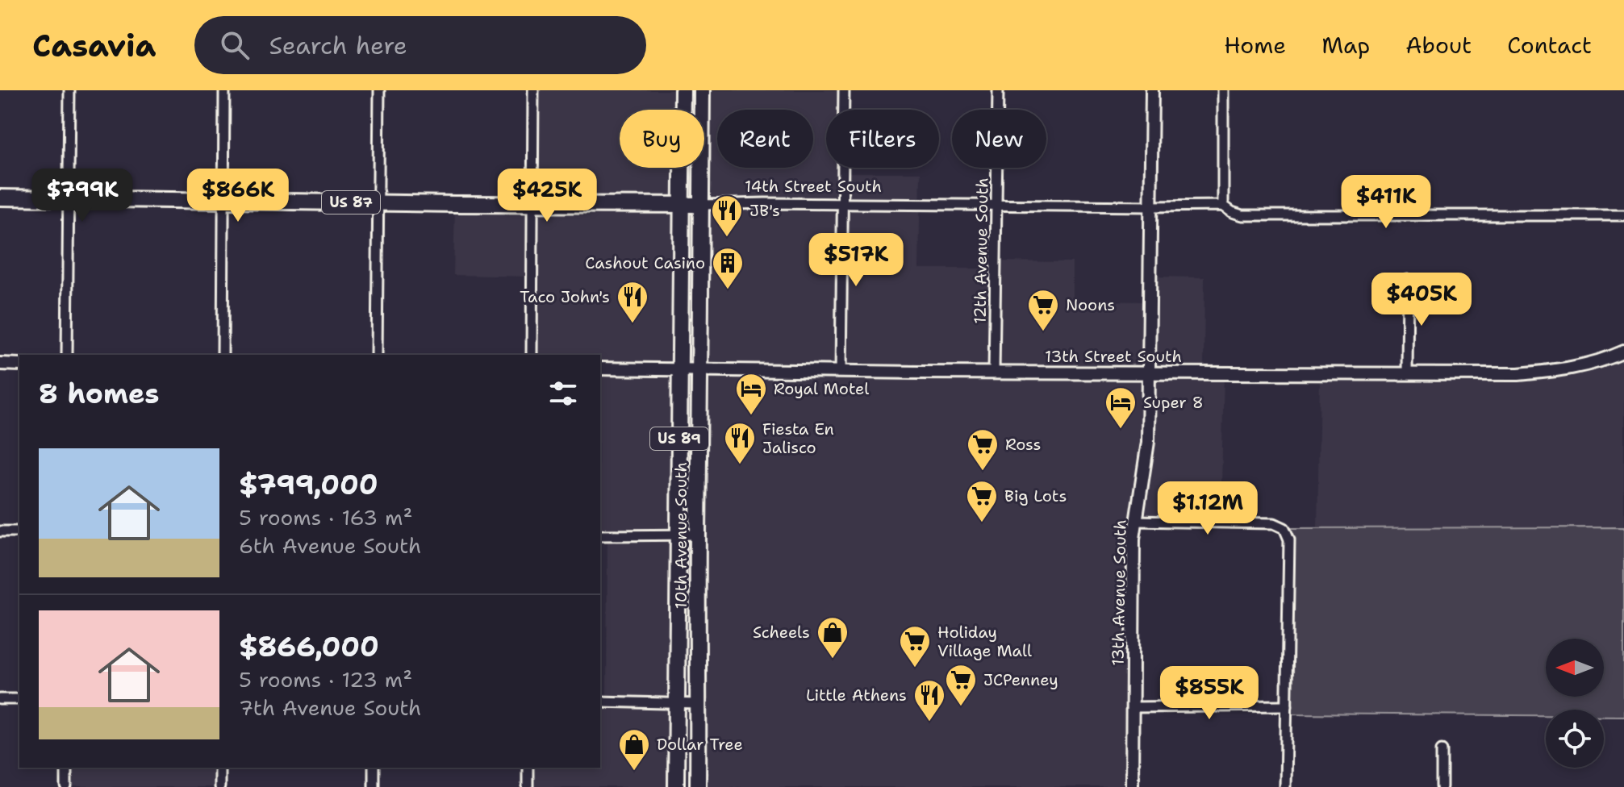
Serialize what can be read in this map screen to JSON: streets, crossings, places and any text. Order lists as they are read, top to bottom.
{
  "streets": {
    "main road": [
      "14th Street South",
      "US 87",
      "US 89",
      "10th Avenue South"
    ],
    "street": ["12th Avenue South", "13th Street South", "13th Avenue South"]
  },
  "crossings": [
    ["14th Street South", "12th Avenue South"],
    ["14th Street South", "10th Avenue South"],
    ["14th Street South", "13th Avenue South"],
    ["12th Avenue South", "13th Street South"],
    ["13th Street South", "10th Avenue South"],
    ["13th Street South", "13th Avenue South"]
  ],
  "places": {
    "restaurant": [
      "JB's",
      "Taco John's",
      "Fiesta En Jalisco",
      "Little Athens"
    ],
    "building": ["Cashout Casino"],
    "supermarket": [
      "Noons",
      "Ross",
      "Big Lots",
      "Holiday Village Mall",
      "JCPenney"
    ],
    "hotel": ["Royal Motel", "Super 8"],
    "shop": ["Scheels", "Dollar Tree"]
  },
  "north": "left",
  "page": {
    "header": "Casavia",
    "search": "Search here",
    "nav": [
      "Home",
      "Map",
      "About",
      "Contact"
    ],
    "chip": [
      "Buy",
      "Rent",
      "Filters",
      "New"
    ],
    "price": [
      "$799K",
      "$866K",
      "$425K",
      "$411K",
      "$517K",
      "$405K",
      "$1.12M",
      "$855K"
    ],
    "heading": "8 homes",
    "list": [
      {
        "name": "$799,000",
        "note": "5 rooms · 163 m² · 6th Avenue South"
      },
      {
        "name": "$866,000",
        "note": "5 rooms · 123 m² · 7th Avenue South"
      }
    ]
  }
}
